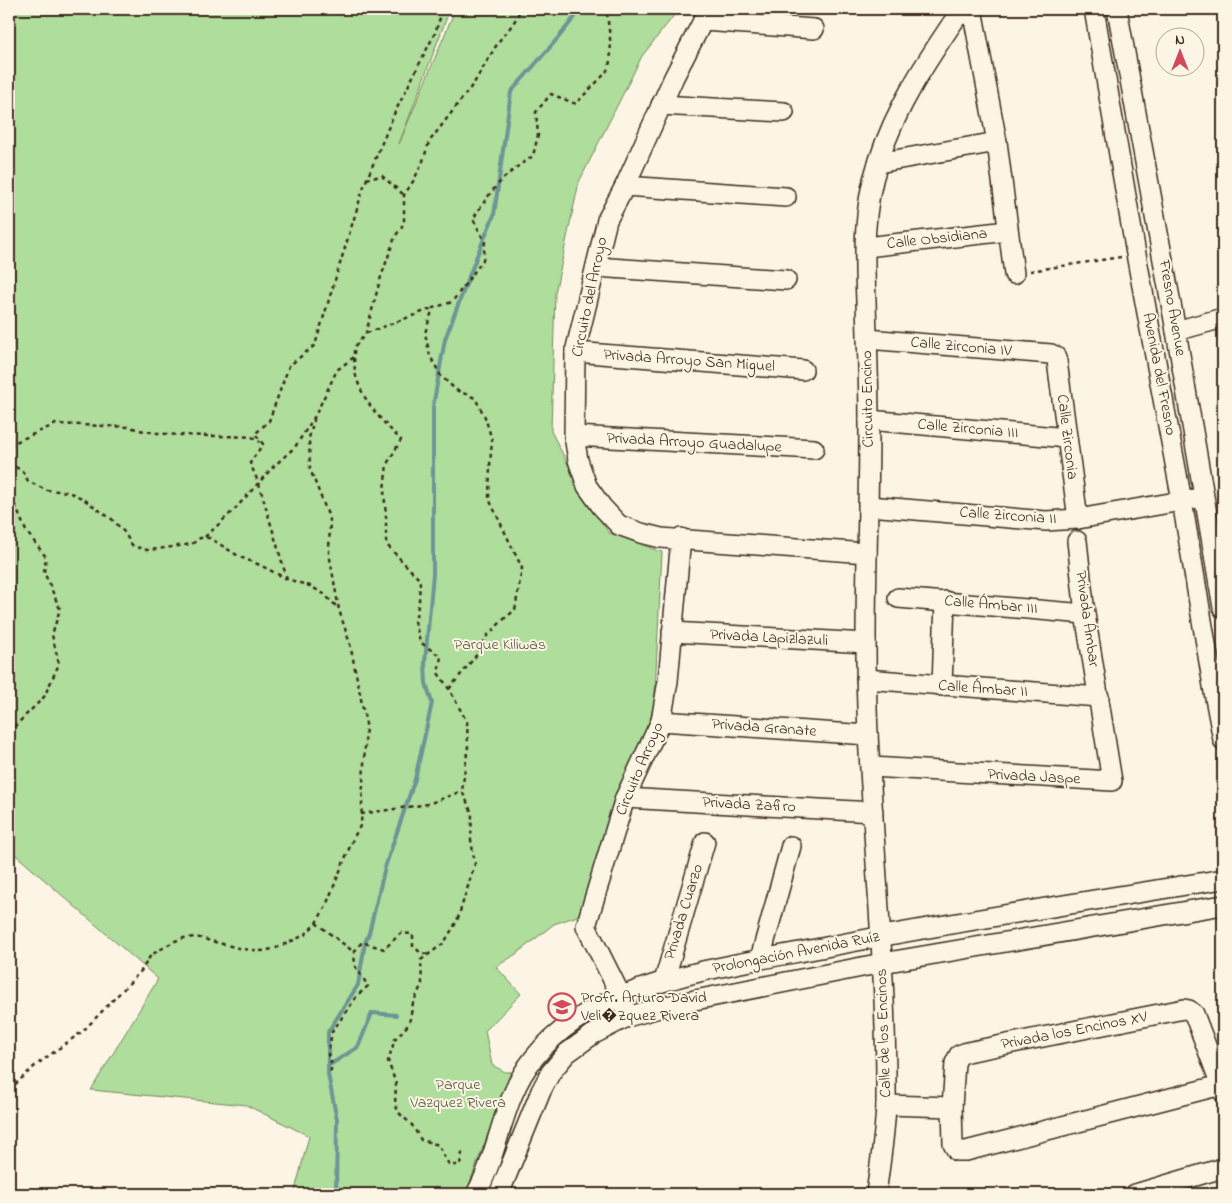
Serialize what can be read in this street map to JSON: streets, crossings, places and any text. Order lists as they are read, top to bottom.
{
  "streets": {
    "street": [
      "Calle Obsidiana",
      "Circuito del Arroyo",
      "Fresno Avenue",
      "Calle Zirconia IV",
      "Privada Arroyo San Miguel",
      "Avenida del Fresno",
      "Circuito Encino",
      "Calle Zirconia III",
      "Calle Zirconia",
      "Privada Arroyo Guadalupe",
      "Calle Zirconia II",
      "Calle Ámbar III",
      "Privada Ámbar",
      "Privada Lapizlazuli",
      "Calle Ámbar II",
      "Privada Granate",
      "Circuito Arroyo",
      "Privada Jaspe",
      "Privada Zafiro",
      "Privada Cuarzo",
      "Prolongación Avenida Ruíz",
      "Privada los Encinos XV",
      "Calle de los Encinos"
    ]
  },
  "crossings": [
    ["Calle Obsidiana", "Circuito Encino"],
    ["Circuito del Arroyo", "Privada Arroyo San Miguel"],
    ["Circuito del Arroyo", "Circuito Encino"],
    ["Circuito del Arroyo", "Privada Arroyo Guadalupe"],
    ["Circuito del Arroyo", "Circuito Arroyo"],
    ["Fresno Avenue", "Calle Zirconia II"],
    ["Calle Zirconia IV", "Circuito Encino"],
    ["Calle Zirconia IV", "Calle Zirconia"],
    ["Avenida del Fresno", "Calle Zirconia II"],
    ["Circuito Encino", "Calle Zirconia III"],
    ["Circuito Encino", "Calle Zirconia II"],
    ["Circuito Encino", "Privada Lapizlazuli"],
    ["Circuito Encino", "Calle Ámbar II"],
    ["Circuito Encino", "Privada Granate"],
    ["Circuito Encino", "Privada Jaspe"],
    ["Circuito Encino", "Privada Zafiro"],
    ["Circuito Encino", "Calle de los Encinos"],
    ["Calle Zirconia III", "Calle Zirconia"],
    ["Calle Zirconia", "Calle Zirconia II"],
    ["Calle Ámbar III", "Privada Ámbar"],
    ["Privada Ámbar", "Calle Ámbar II"],
    ["Privada Ámbar", "Privada Jaspe"],
    ["Privada Lapizlazuli", "Circuito Arroyo"],
    ["Calle Ámbar II", "Privada Jaspe"],
    ["Privada Granate", "Circuito Arroyo"],
    ["Circuito Arroyo", "Privada Zafiro"],
    ["Circuito Arroyo", "Prolongación Avenida Ruíz"],
    ["Privada Zafiro", "Calle de los Encinos"],
    ["Privada Cuarzo", "Prolongación Avenida Ruíz"],
    ["Prolongación Avenida Ruíz", "Calle de los Encinos"]
  ],
  "parks": ["Parque Kiliwas", "Parque Vazquez Rivera"],
  "places": {
    "school or university": ["Profr. Arturo David Veli�Zquez Rivera"]
  },
  "north": "top"
}
